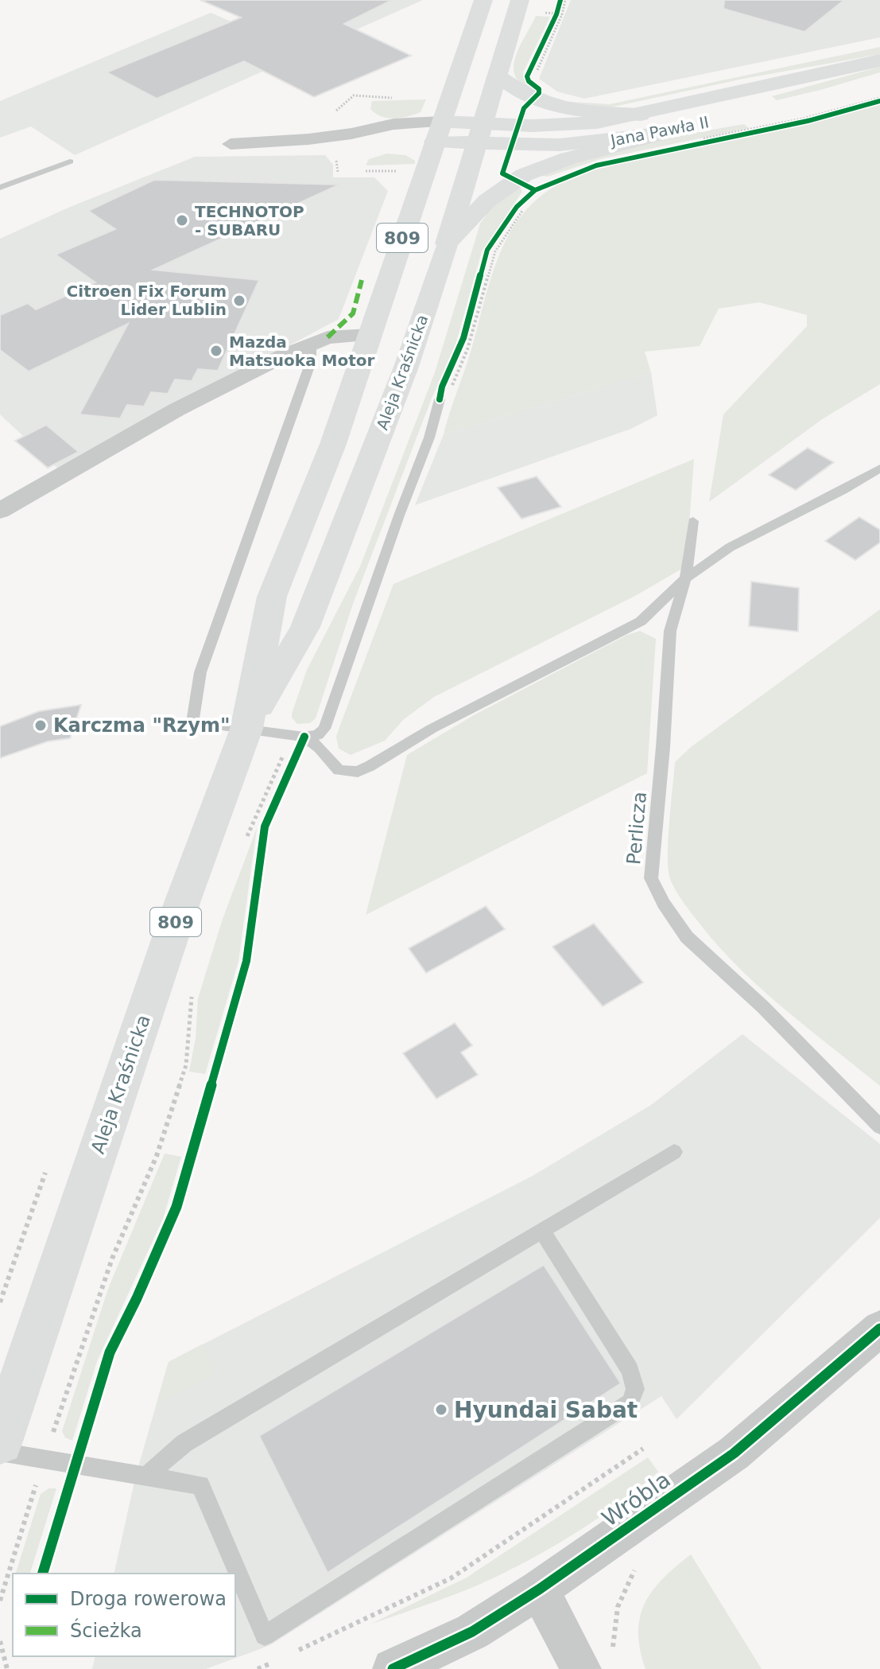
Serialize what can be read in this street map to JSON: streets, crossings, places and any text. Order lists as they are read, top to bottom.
{
  "streets": {
    "main road": ["Jana Pawła II", "809", "Aleja Kraśnicka"],
    "street": ["Wróbla"],
    "lane": ["Perlicza"]
  },
  "crossings": [
    ["Jana Pawła II", "Aleja Kraśnicka"]
  ],
  "places": [
    "TECHNOTOP - SUBARU",
    "Citroen Fix Forum Lider Lublin",
    "Mazda Matsuoka Motor",
    "Karczma \"Rzym\"",
    "Hyundai Sabat"
  ],
  "legend": ["Droga rowerowa", "Ścieżka"]
}
